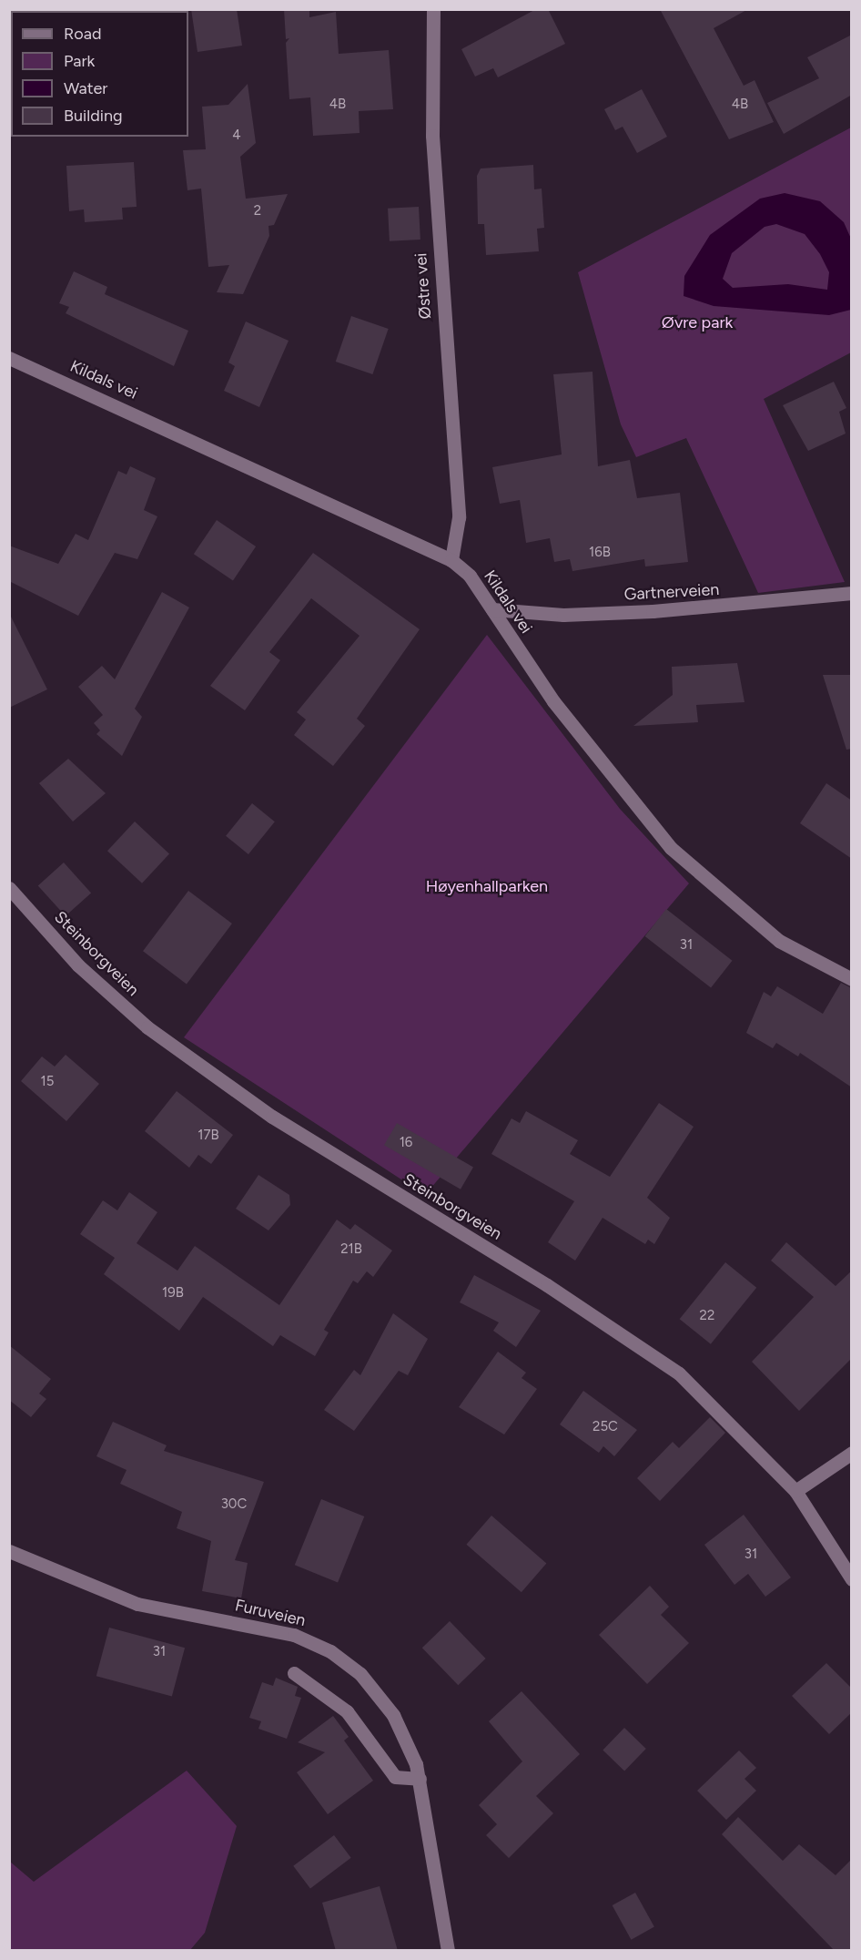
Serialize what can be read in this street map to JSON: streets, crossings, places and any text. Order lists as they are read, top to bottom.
{
  "streets": {
    "street": [
      "Østre vei",
      "Kildals vei",
      "Gartnerveien",
      "Steinborgveien",
      "Furuveien"
    ]
  },
  "crossings": [
    ["Østre vei", "Kildals vei"],
    ["Kildals vei", "Gartnerveien"]
  ],
  "parks": ["Øvre park", "Høyenhallparken"],
  "house_numbers": [
    "4B",
    "4B",
    "4",
    "2",
    "16B",
    "31",
    "15",
    "17B",
    "16",
    "21B",
    "19B",
    "22",
    "25C",
    "30C",
    "31",
    "31"
  ],
  "legend": [
    "Road",
    "Park",
    "Water",
    "Building"
  ]
}
